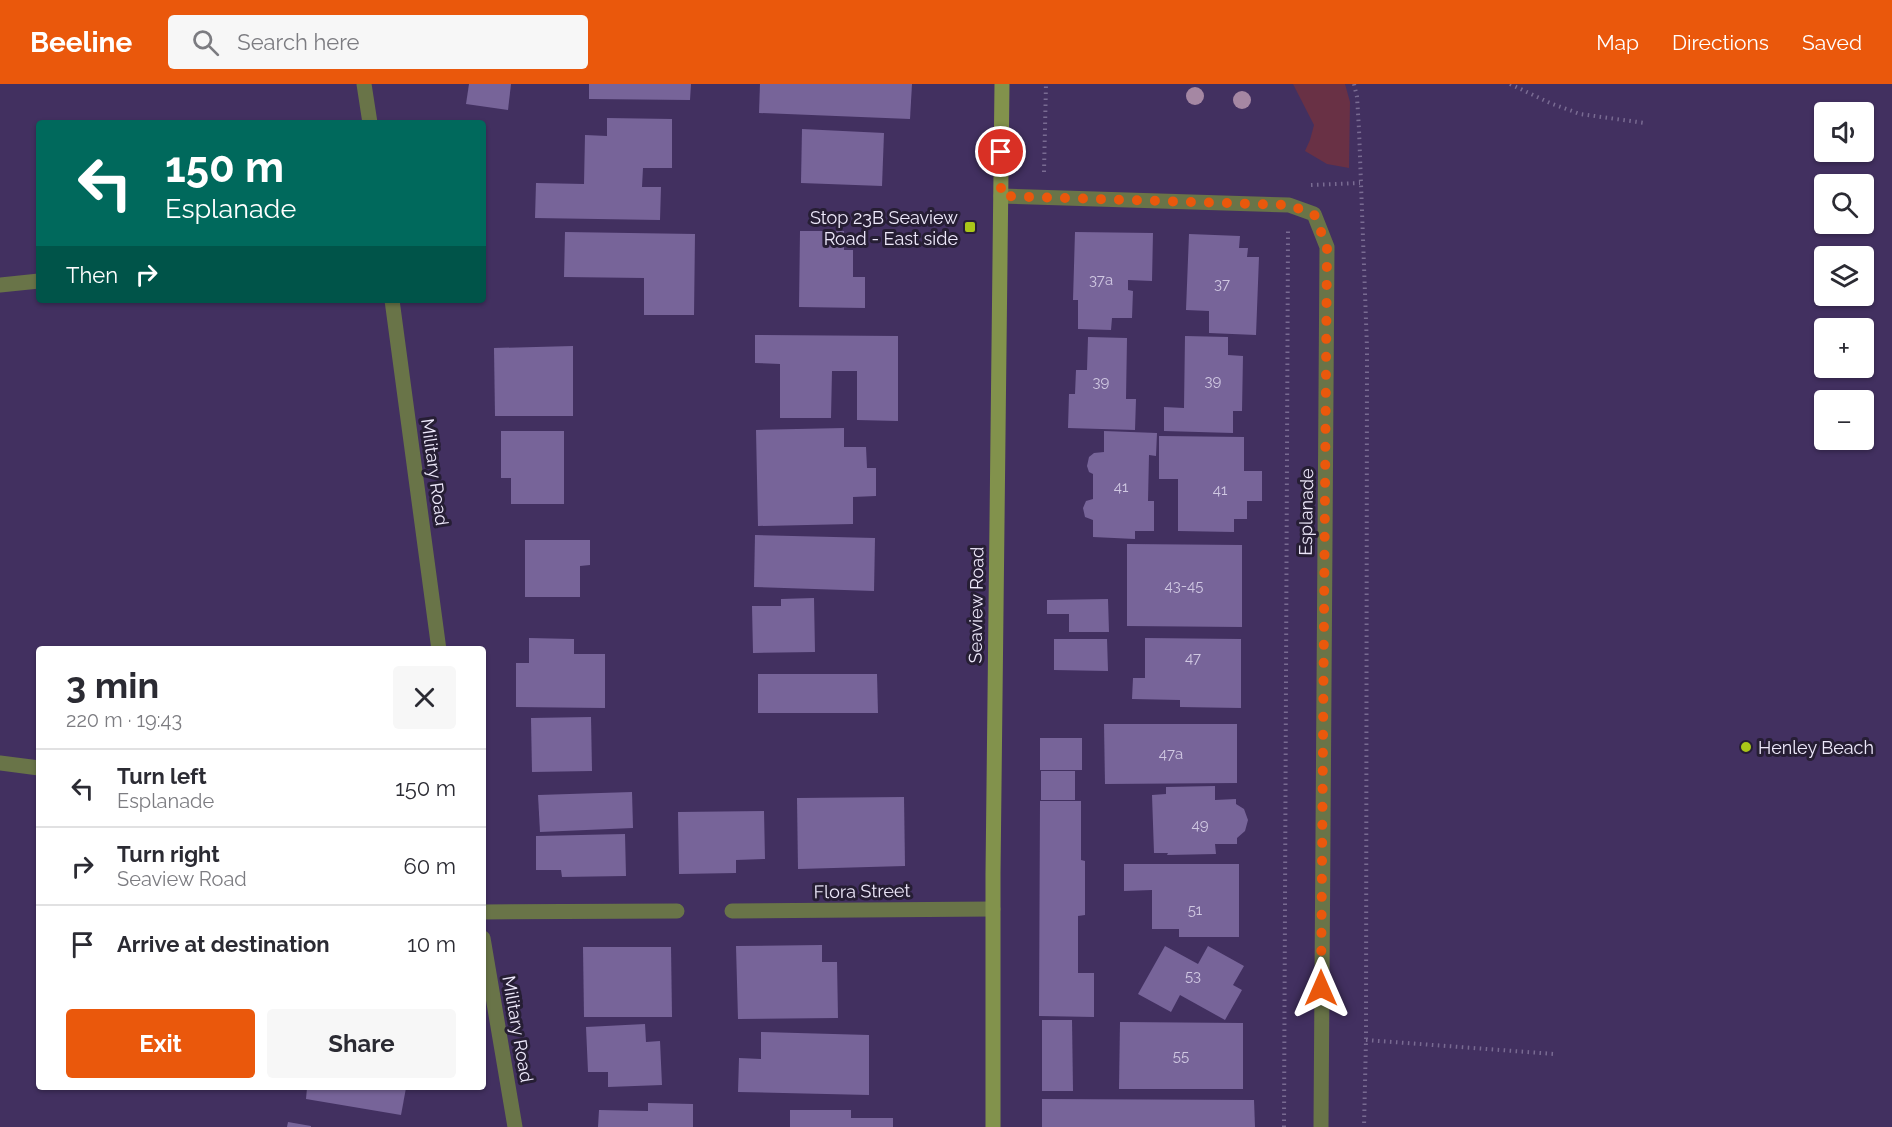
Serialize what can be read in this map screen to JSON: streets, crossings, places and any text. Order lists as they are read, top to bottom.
{
  "streets": {
    "main road": ["Seaview Road"],
    "street": ["Military Road", "Esplanade", "Flora Street"]
  },
  "crossings": [
    ["Esplanade", "Seaview Road"],
    ["Seaview Road", "Flora Street"]
  ],
  "places": {
    "transit": ["Stop 23B Seaview Road - East side"],
    "other": ["Henley Beach"]
  },
  "house_numbers": [
    "37a",
    "37",
    "39",
    "39",
    "41",
    "41",
    "43-45",
    "47",
    "47a",
    "49",
    "51",
    "53",
    "55"
  ],
  "page": {
    "header": "Beeline",
    "search": "Search here",
    "nav": ["Map", "Directions", "Saved"],
    "map_buttons": ["+", "−"],
    "turn": ["150 m", "Esplanade"],
    "then": "Then",
    "heading": ["3 min", "220 m · 19:43"],
    "list": [
      {
        "name": "Turn left",
        "note": "Esplanade",
        "value": "150 m"
      },
      {
        "name": "Turn right",
        "note": "Seaview Road",
        "value": "60 m"
      },
      {
        "name": "Arrive at destination",
        "value": "10 m"
      }
    ],
    "buttons": ["Exit", "Share"]
  }
}
